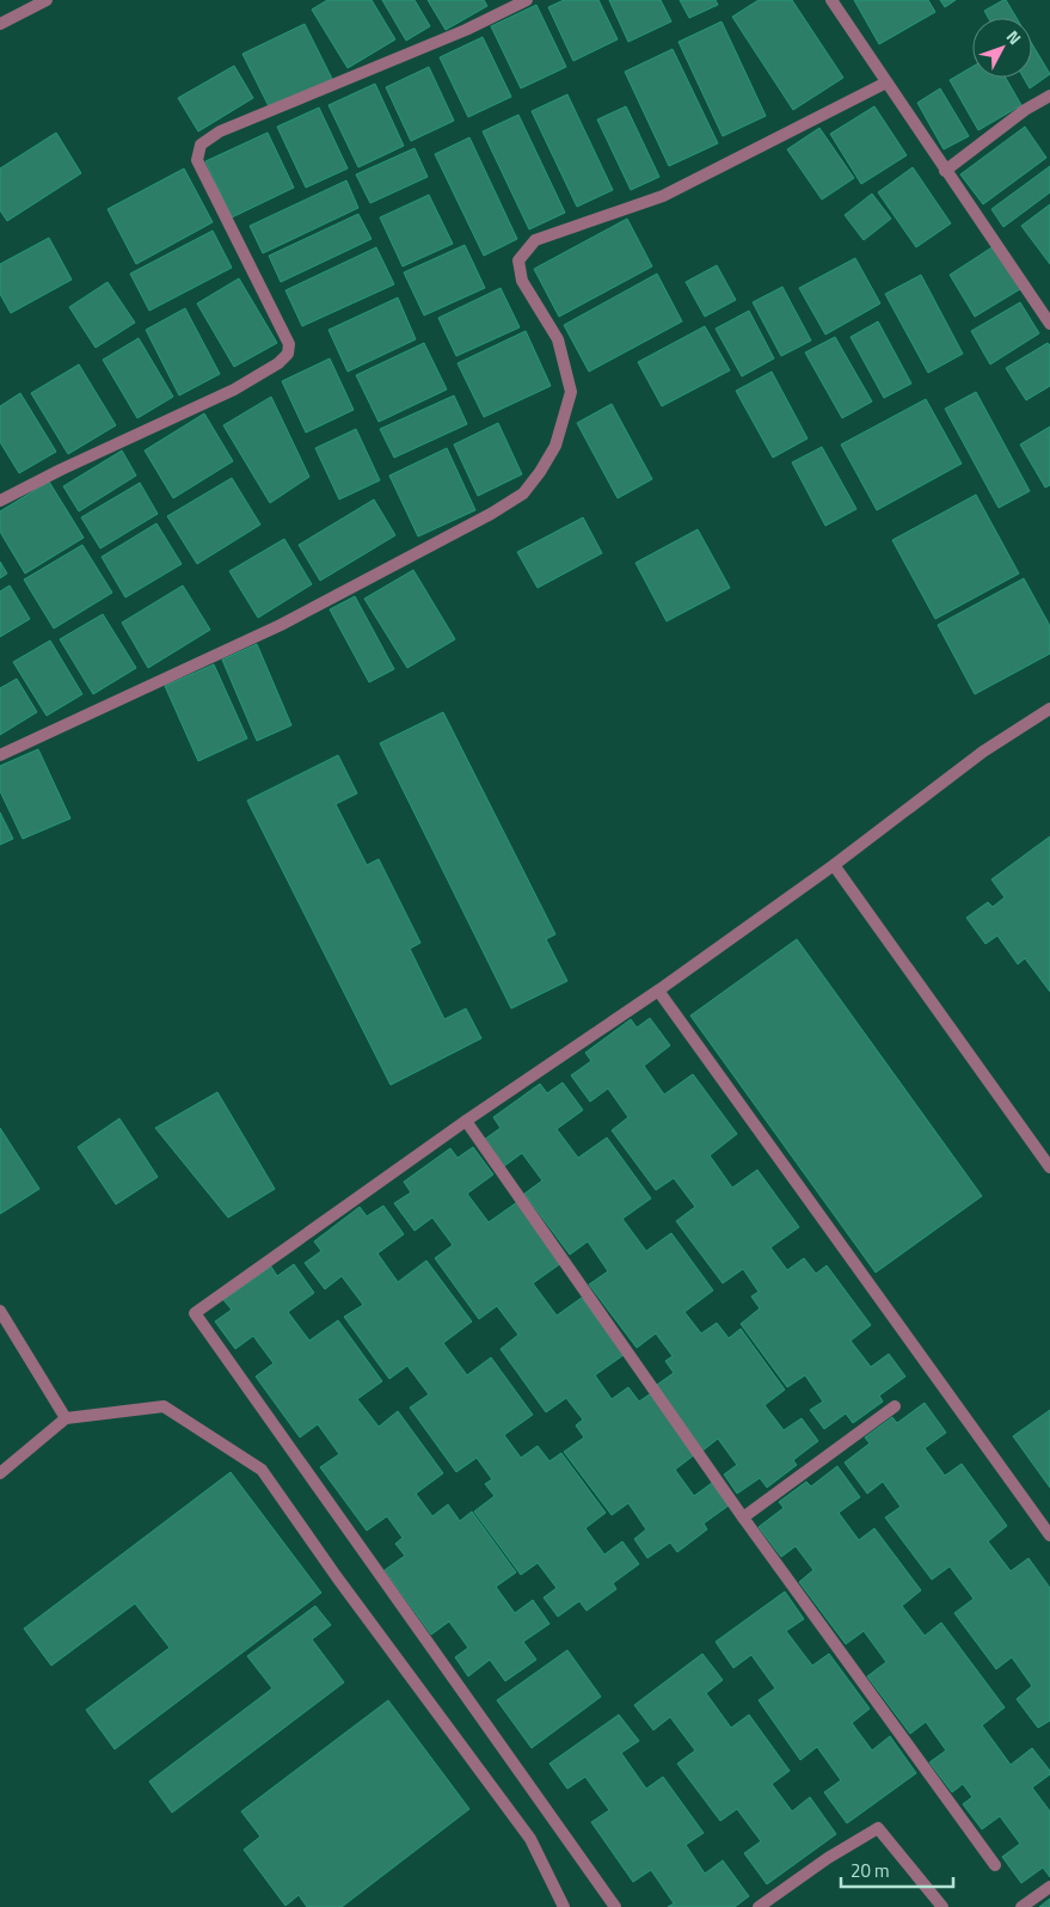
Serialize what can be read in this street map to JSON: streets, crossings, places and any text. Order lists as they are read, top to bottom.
{
  "scale_bar": "20 m",
  "north": "top right"
}
